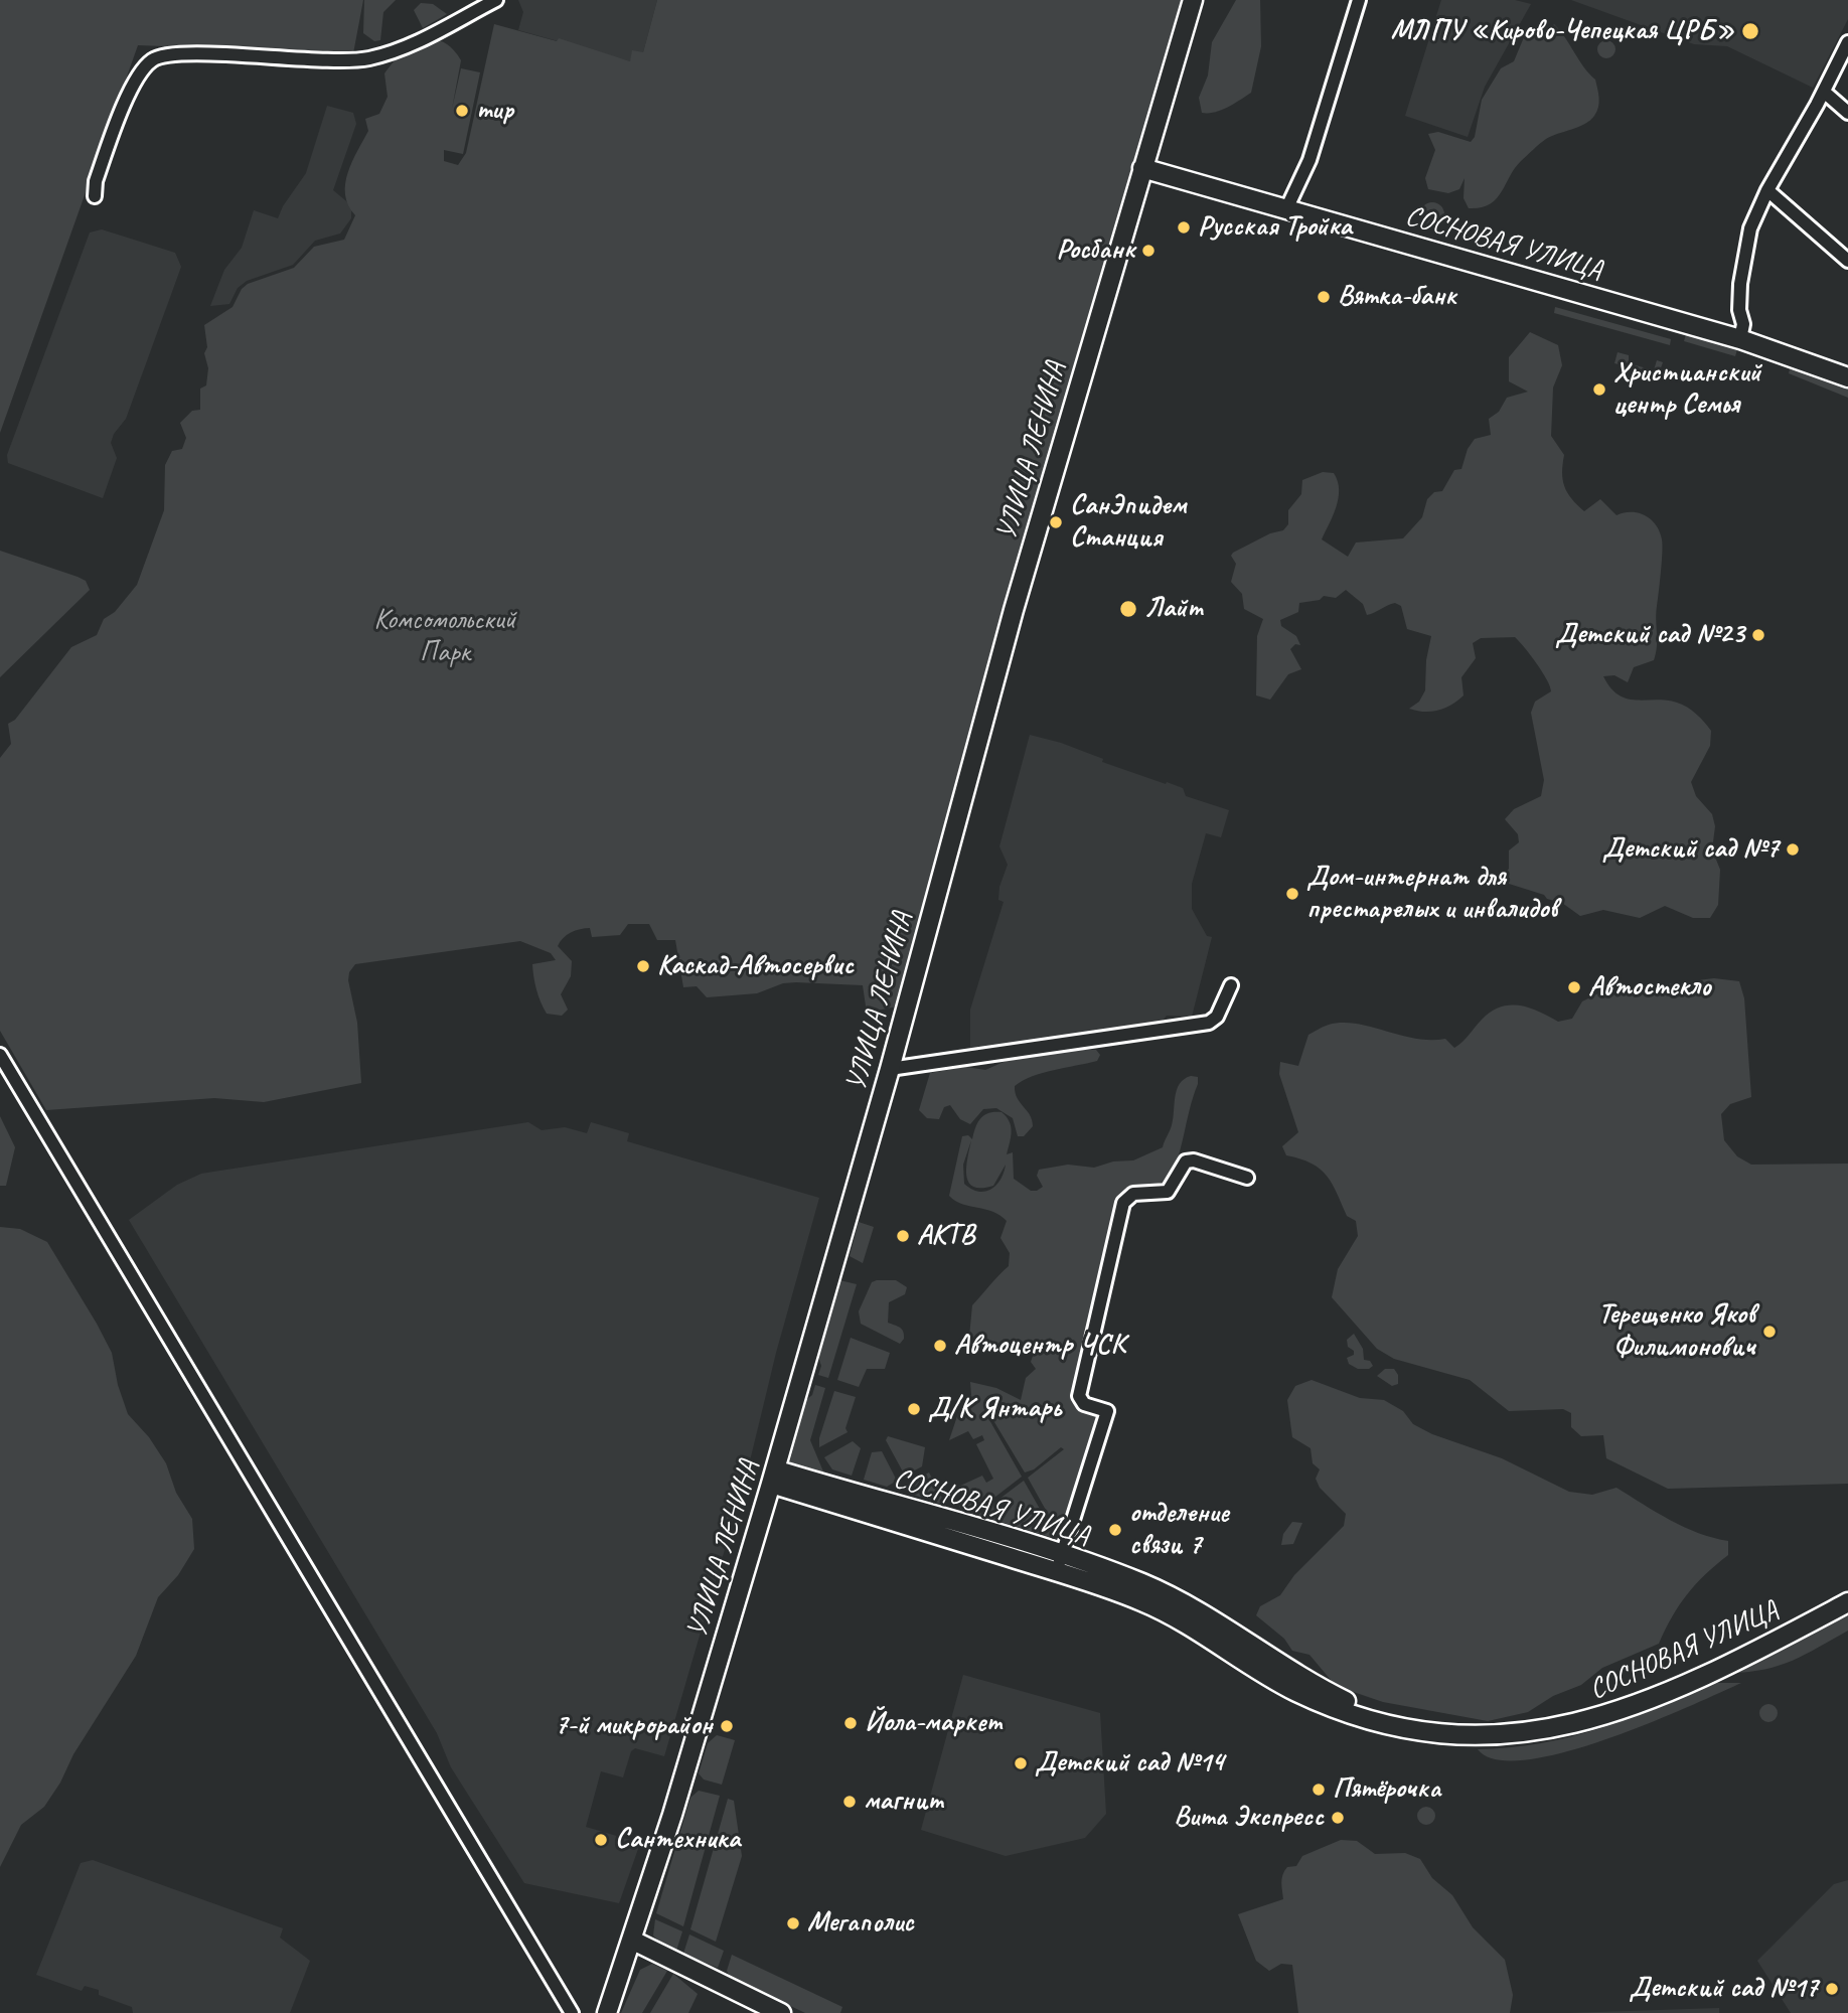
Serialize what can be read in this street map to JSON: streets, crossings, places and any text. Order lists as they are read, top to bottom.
{
  "streets": {
    "main road": ["СОСНОВАЯ УЛИЦА", "УЛИЦА ЛЕНИНА"]
  },
  "crossings": [
    ["СОСНОВАЯ УЛИЦА", "УЛИЦА ЛЕНИНА"]
  ],
  "parks": ["Комсомольский Парк"],
  "places": [
    "МЛПУ «Кирово-Чепецкая ЦРБ»",
    "тир",
    "Русская Тройка",
    "Росбанк",
    "Вятка-банк",
    "Христианский центр Семья",
    "СанЭпидем Станция",
    "Лайт",
    "Детский сад №23",
    "Детский сад №7",
    "Дом-интернат для престарелых и инвалидов",
    "Каскад-Автосервис",
    "Автостекло",
    "АКТВ",
    "Терещенко Яков Филимонович",
    "Автоцентр ЧСК",
    "Д/К Янтарь",
    "отделение связи 7",
    "Йола-маркет",
    "7-й микрорайон",
    "Детский сад №14",
    "Пятёрочка",
    "магнит",
    "Вита Экспресс",
    "Сантехника",
    "Мегаполис",
    "Детский сад №17"
  ]
}
